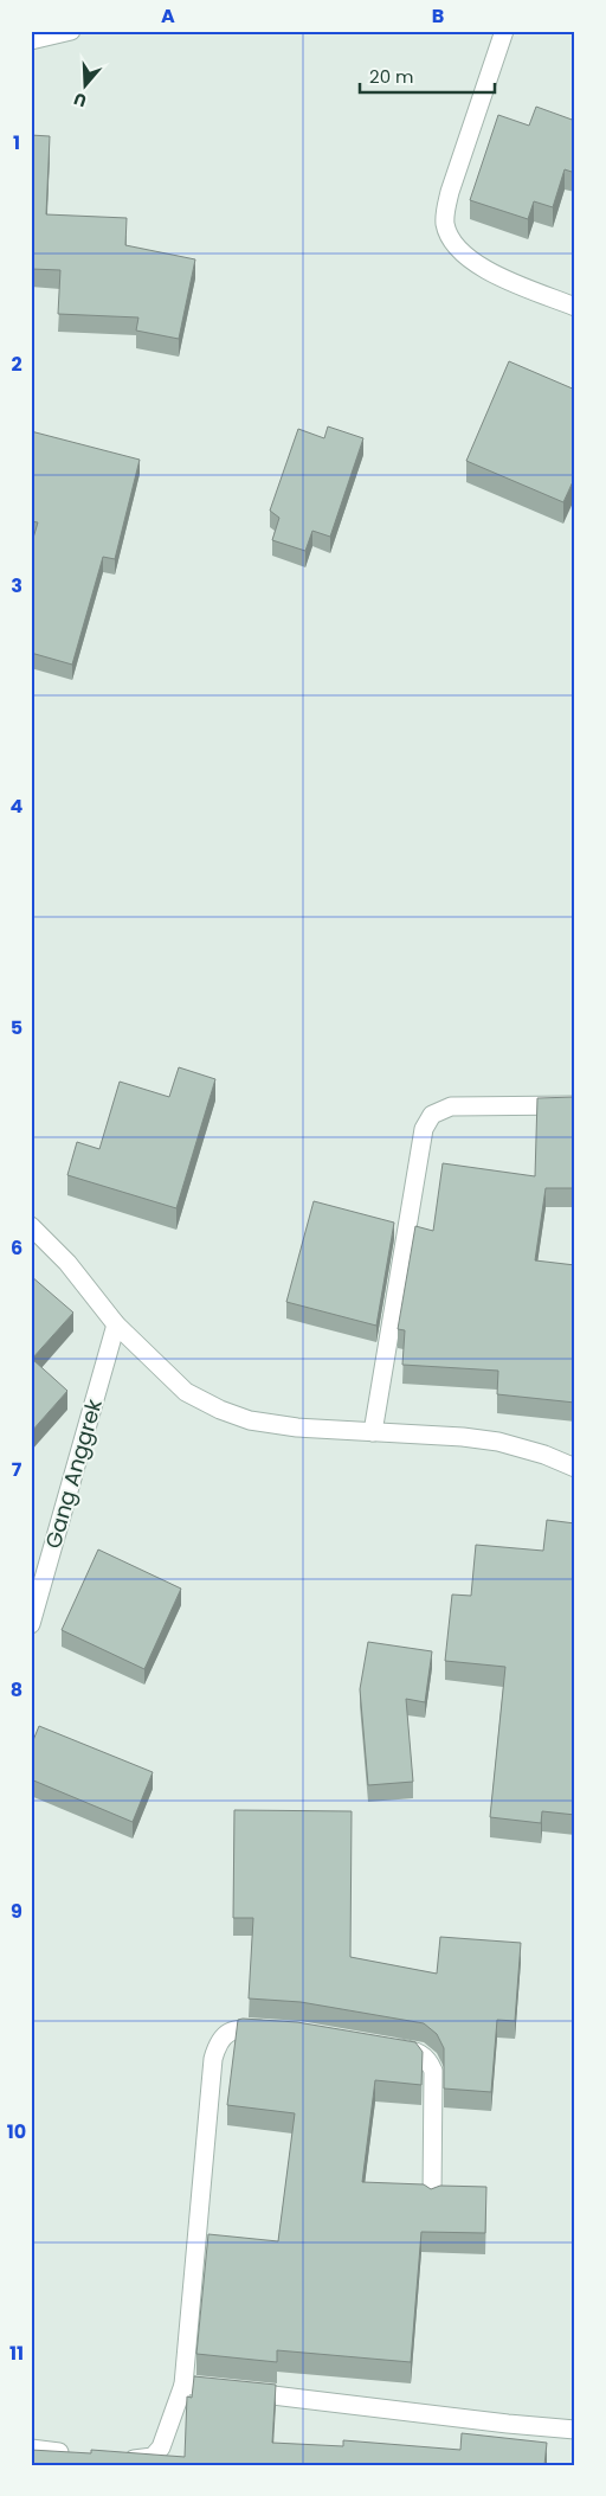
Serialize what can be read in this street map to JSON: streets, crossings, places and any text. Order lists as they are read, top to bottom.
{
  "streets": {
    "street": ["Gang Anggrek"]
  },
  "scale_bar": "20 m",
  "north": "bottom",
  "grid": {
    "columns": ["A", "B"],
    "rows": [
      "1",
      "2",
      "3",
      "4",
      "5",
      "6",
      "7",
      "8",
      "9",
      "10",
      "11"
    ]
  }
}
